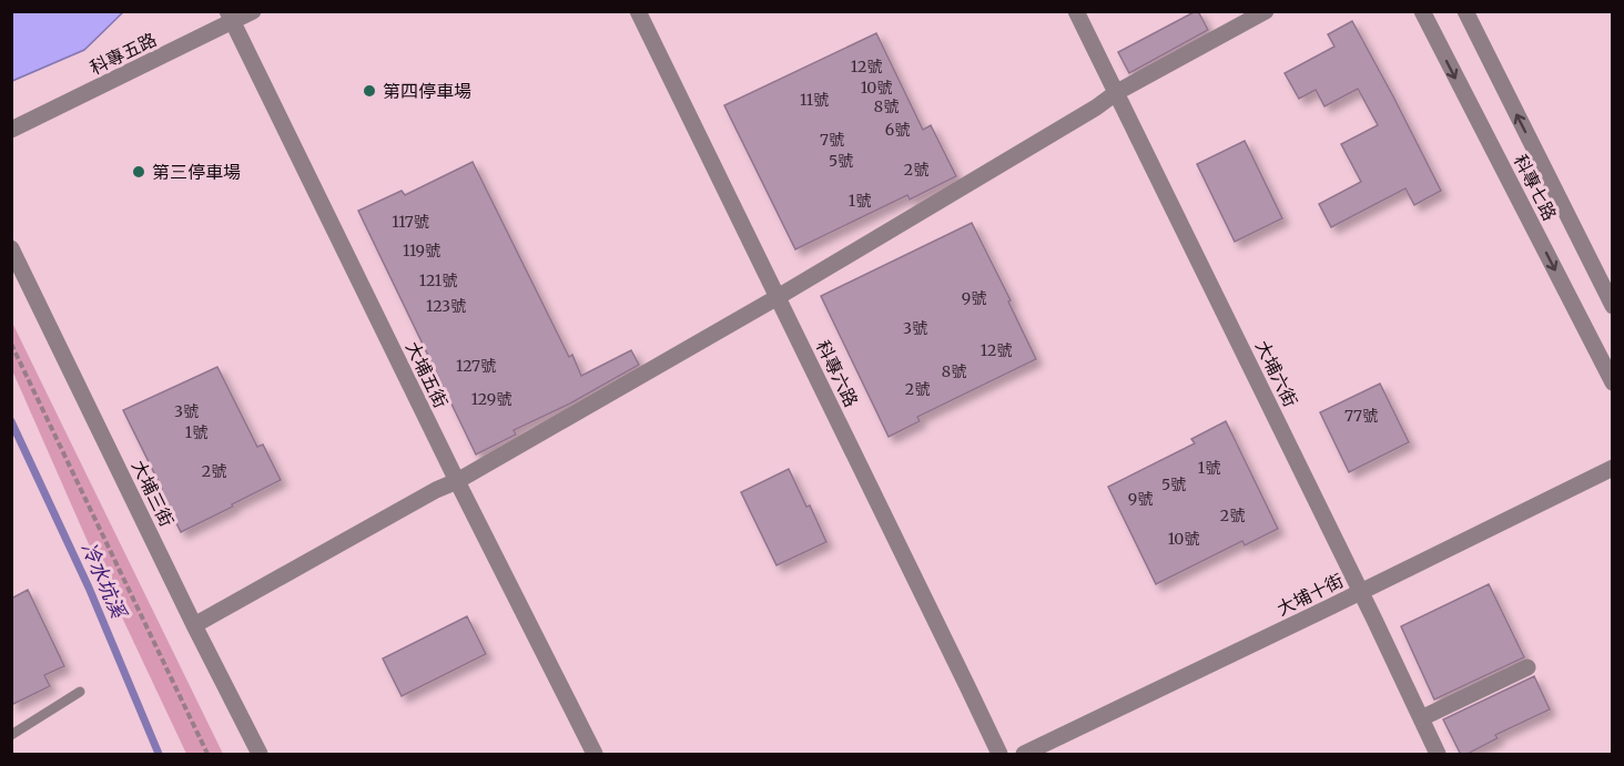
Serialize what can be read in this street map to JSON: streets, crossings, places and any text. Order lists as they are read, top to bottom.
{
  "streets": {
    "street": [
      "科專五路",
      "科專七路",
      "科專六路",
      "大埔六街",
      "大埔五街",
      "大埔三街",
      "大埔十街"
    ]
  },
  "crossings": [
    ["科專五路", "大埔五街"],
    ["大埔六街", "大埔十街"]
  ],
  "water": ["冷水坑溪"],
  "places": ["第四停車場", "第三停車場"],
  "house_numbers": [
    "12號",
    "10號",
    "11號",
    "8號",
    "6號",
    "7號",
    "5號",
    "2號",
    "1號",
    "117號",
    "119號",
    "121號",
    "9號",
    "123號",
    "3號",
    "12號",
    "127號",
    "8號",
    "2號",
    "129號",
    "3號",
    "77號",
    "1號",
    "1號",
    "2號",
    "5號",
    "9號",
    "2號",
    "10號"
  ]
}
